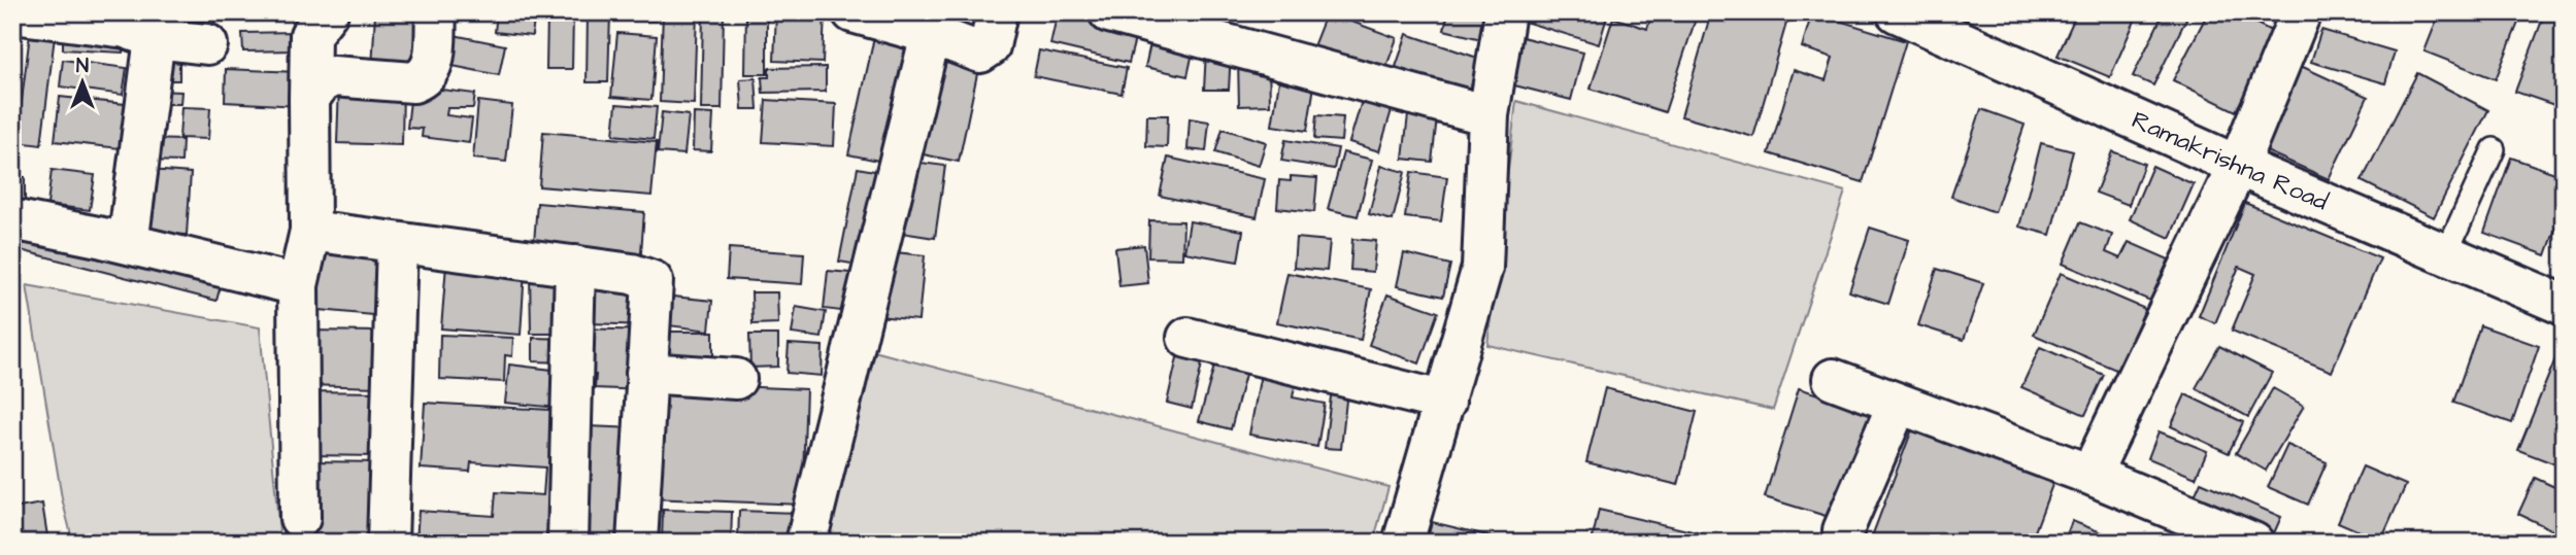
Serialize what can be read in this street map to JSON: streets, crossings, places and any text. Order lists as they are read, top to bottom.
{
  "streets": {
    "street": ["Ramakrishna Road"]
  },
  "north": "top"
}
